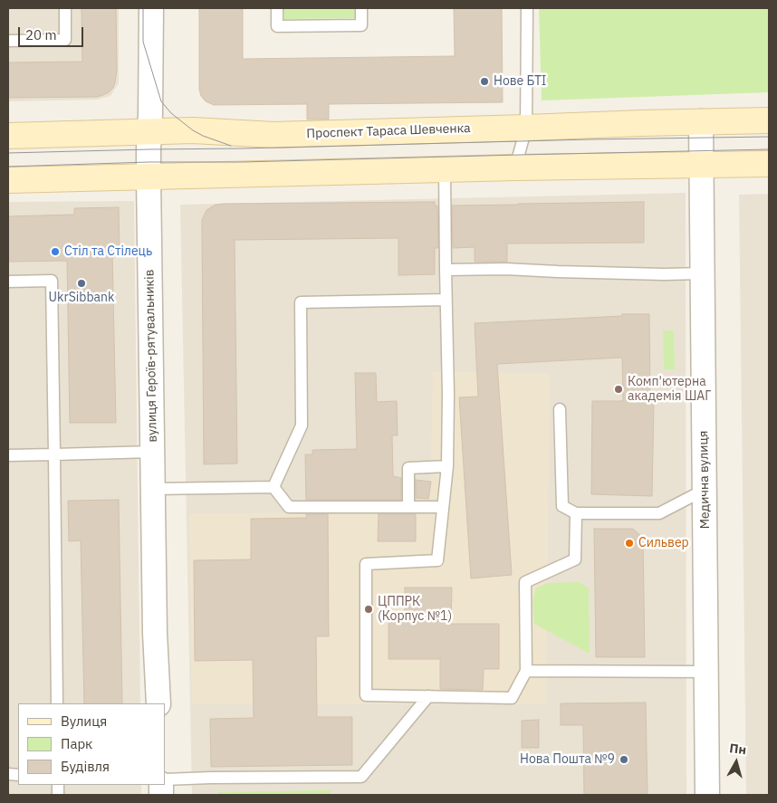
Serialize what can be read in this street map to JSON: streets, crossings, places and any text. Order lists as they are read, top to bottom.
{
  "streets": {
    "main road": ["Проспект Тараса Шевченка"],
    "street": ["вулиця Героїв-рятувальників", "Медична вулиця"]
  },
  "crossings": [
    ["Проспект Тараса Шевченка", "вулиця Героїв-рятувальників"],
    ["Проспект Тараса Шевченка", "Медична вулиця"]
  ],
  "places": [
    "Нове БТІ",
    "Стіл та Стілець",
    "UkrSibbank",
    "Комп'ютерна академія ШАГ",
    "Сильвер",
    "ЦППРК (Корпус №1)",
    "Нова Пошта №9"
  ],
  "legend": ["Вулиця", "Парк", "Будівля"],
  "scale_bar": "20 m",
  "north": "top"
}
